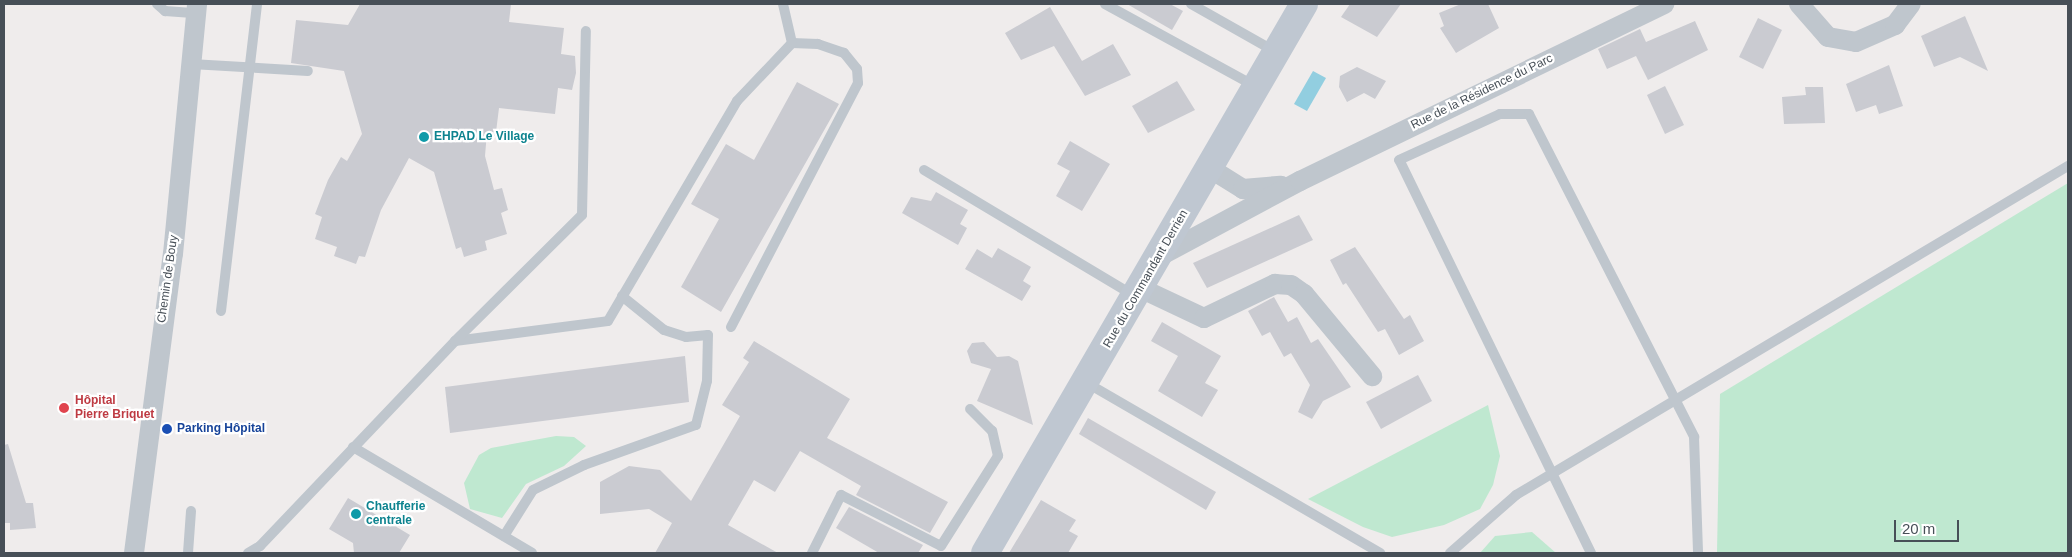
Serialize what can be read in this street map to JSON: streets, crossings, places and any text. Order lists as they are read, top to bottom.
{
  "streets": {
    "main road": ["Rue du Commandant Derrien"],
    "street": ["Rue de la Résidence du Parc", "Chemin de Bouy"]
  },
  "crossings": [
    ["Rue de la Résidence du Parc", "Rue du Commandant Derrien"]
  ],
  "places": [
    "EHPAD Le Village",
    "Hôpital Pierre Briquet",
    "Parking Hôpital",
    "Chaufferie centrale"
  ],
  "scale_bar": "20 m"
}
